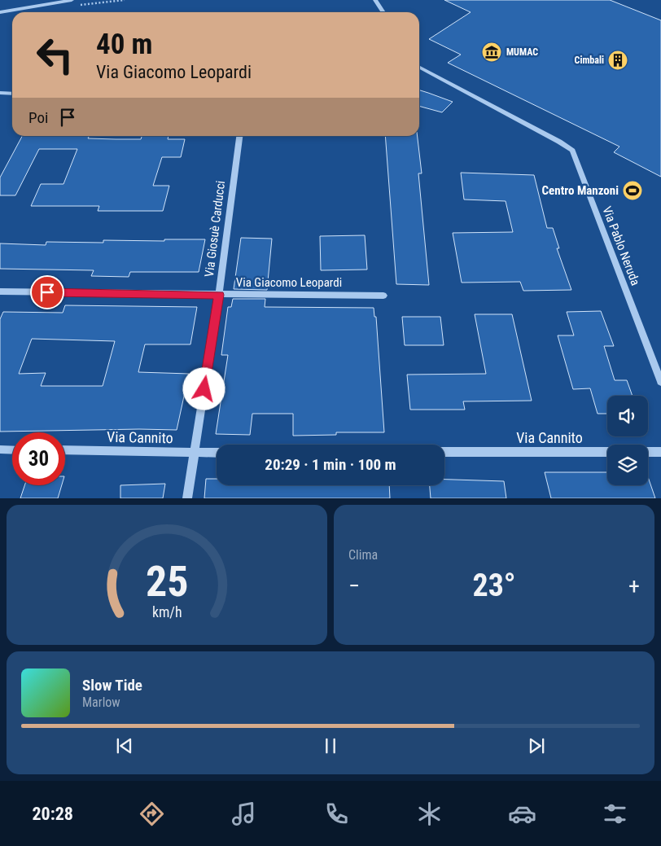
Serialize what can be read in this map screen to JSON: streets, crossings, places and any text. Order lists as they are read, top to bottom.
{
  "streets": {
    "street": [
      "Via Giosuè Carducci",
      "Via Pablo Neruda",
      "Via Giacomo Leopardi",
      "Via Cannito"
    ]
  },
  "crossings": [
    ["Via Giosuè Carducci", "Via Giacomo Leopardi"],
    ["Via Giosuè Carducci", "Via Cannito"]
  ],
  "places": {
    "museum": ["MUMAC"],
    "building": ["Cimbali"],
    "sports": ["Centro Manzoni"]
  },
  "page": {
    "turn": ["40 m", "Via Giacomo Leopardi"],
    "then": "Poi",
    "limit": "30",
    "trip": "20:29 · 1 min · 100 m",
    "tile": "Clima",
    "heat": ["−", "23°", "+"],
    "song": ["Slow Tide", "Marlow"],
    "tabs": "20:28",
    "gauge": ["25", "km/h"]
  }
}
